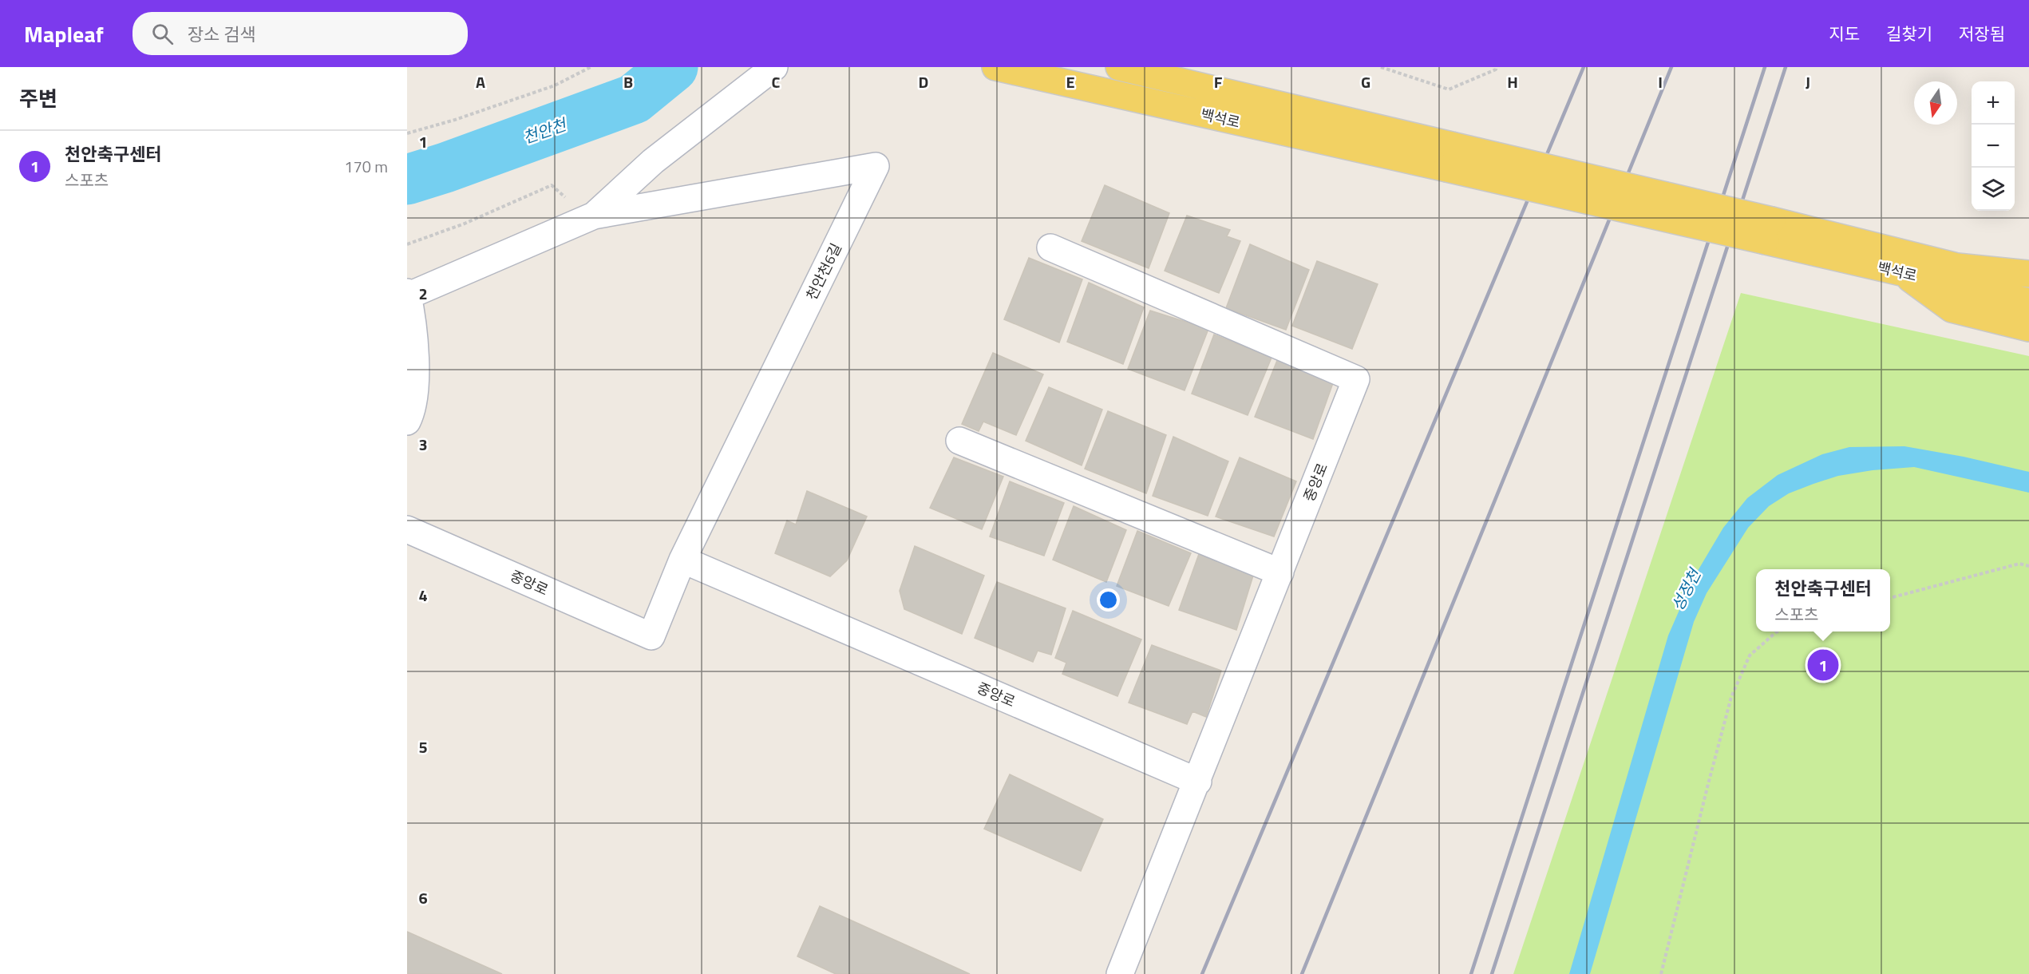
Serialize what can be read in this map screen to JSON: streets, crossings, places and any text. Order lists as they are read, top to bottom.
{
  "streets": {
    "main road": ["백석로"],
    "street": ["천안천6길", "중앙로"]
  },
  "crossings": [
    ["천안천6길", "중앙로"]
  ],
  "water": ["천안천", "성정천"],
  "north": "bottom",
  "page": {
    "header": "Mapleaf",
    "search": "장소 검색",
    "nav": ["지도", "길찾기", "저장됨"],
    "heading": "주변",
    "map_buttons": ["+", "−"],
    "list": [
      {
        "mark": "1",
        "name": "천안축구센터",
        "note": "스포츠",
        "value": "170 m"
      }
    ],
    "popup": ["천안축구센터", "스포츠"],
    "pins": "1"
  },
  "grid": {
    "columns": [
      "A",
      "B",
      "C",
      "D",
      "E",
      "F",
      "G",
      "H",
      "I",
      "J"
    ],
    "rows": [
      "1",
      "2",
      "3",
      "4",
      "5",
      "6"
    ]
  }
}
